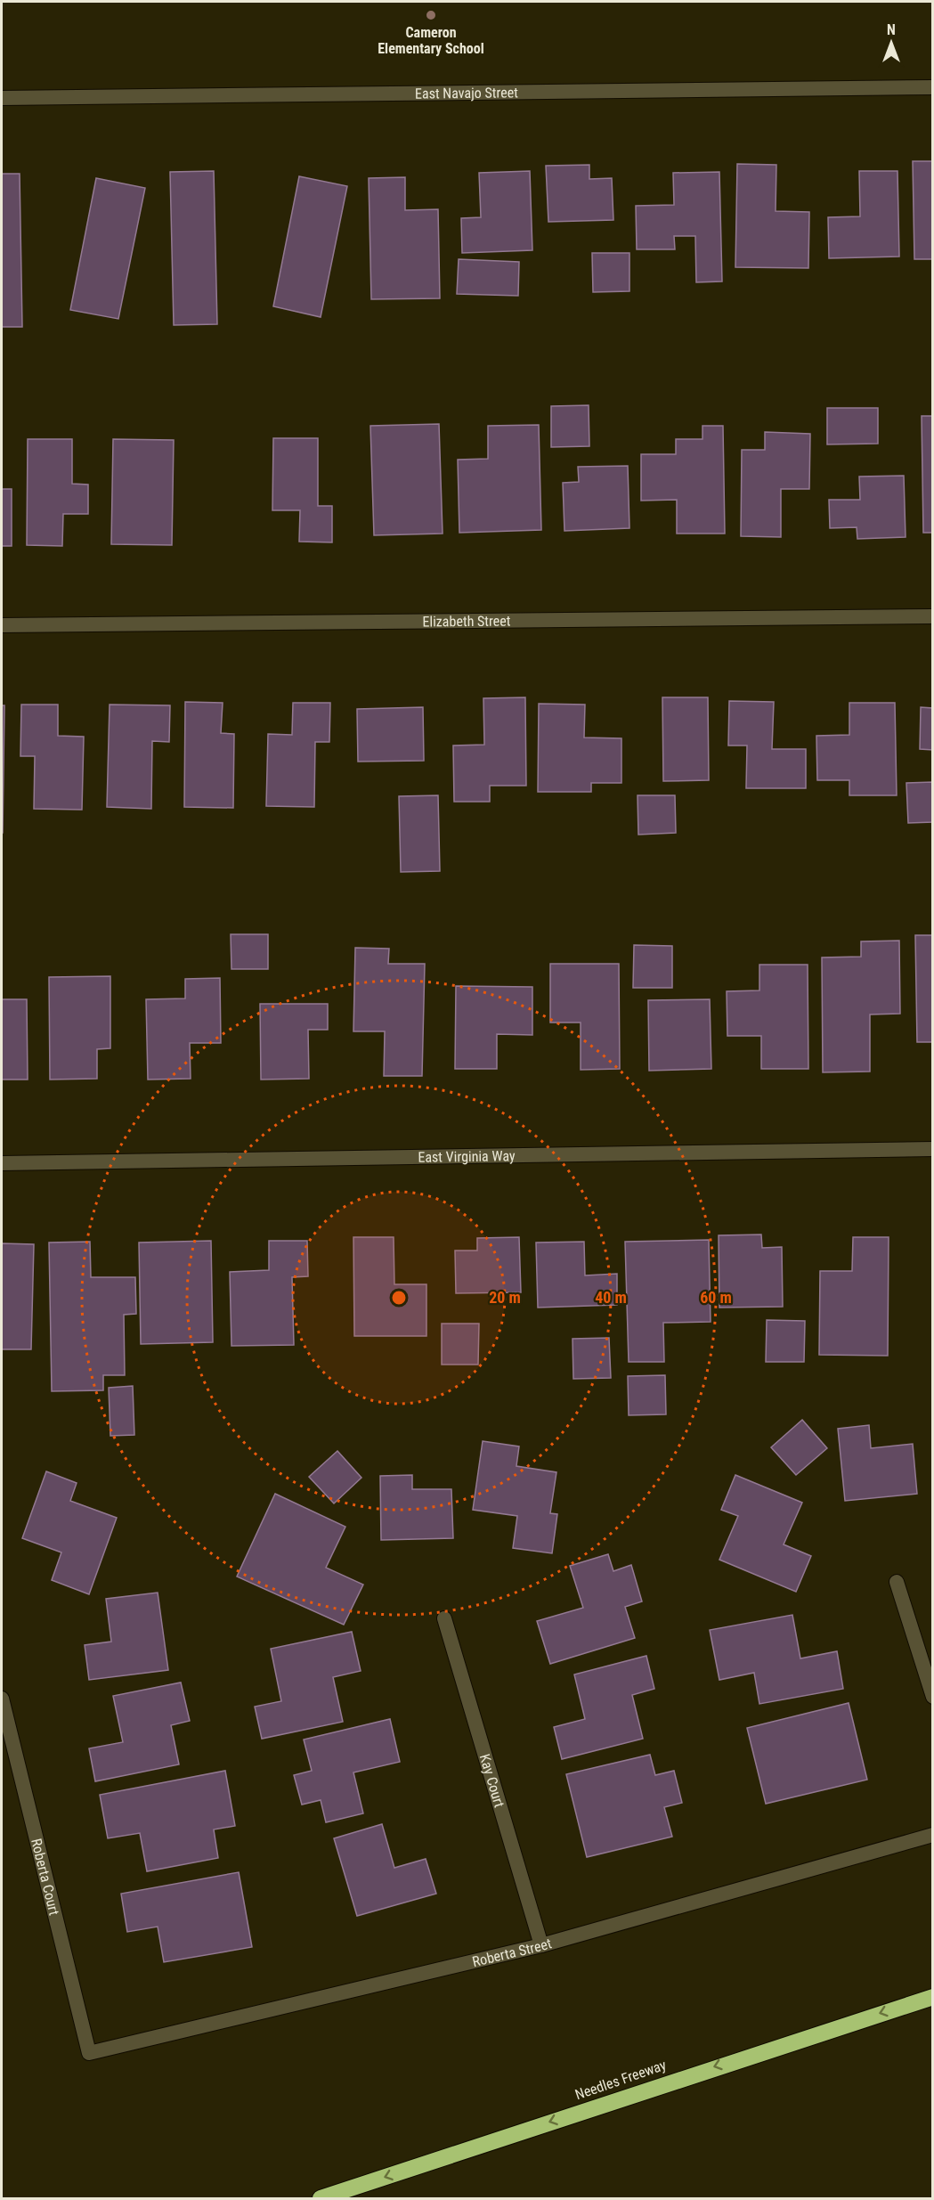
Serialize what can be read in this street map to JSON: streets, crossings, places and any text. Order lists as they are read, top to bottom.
{
  "streets": {
    "highway": ["Needles Freeway"],
    "street": [
      "East Navajo Street",
      "Elizabeth Street",
      "East Virginia Way",
      "Kay Court",
      "Roberta Court",
      "Roberta Street"
    ]
  },
  "crossings": [
    ["Kay Court", "Roberta Street"],
    ["Roberta Court", "Roberta Street"]
  ],
  "one_way": ["Needles Freeway"],
  "places": ["Cameron Elementary School"],
  "north": "top",
  "rings": ["20 m", "40 m", "60 m"]
}
